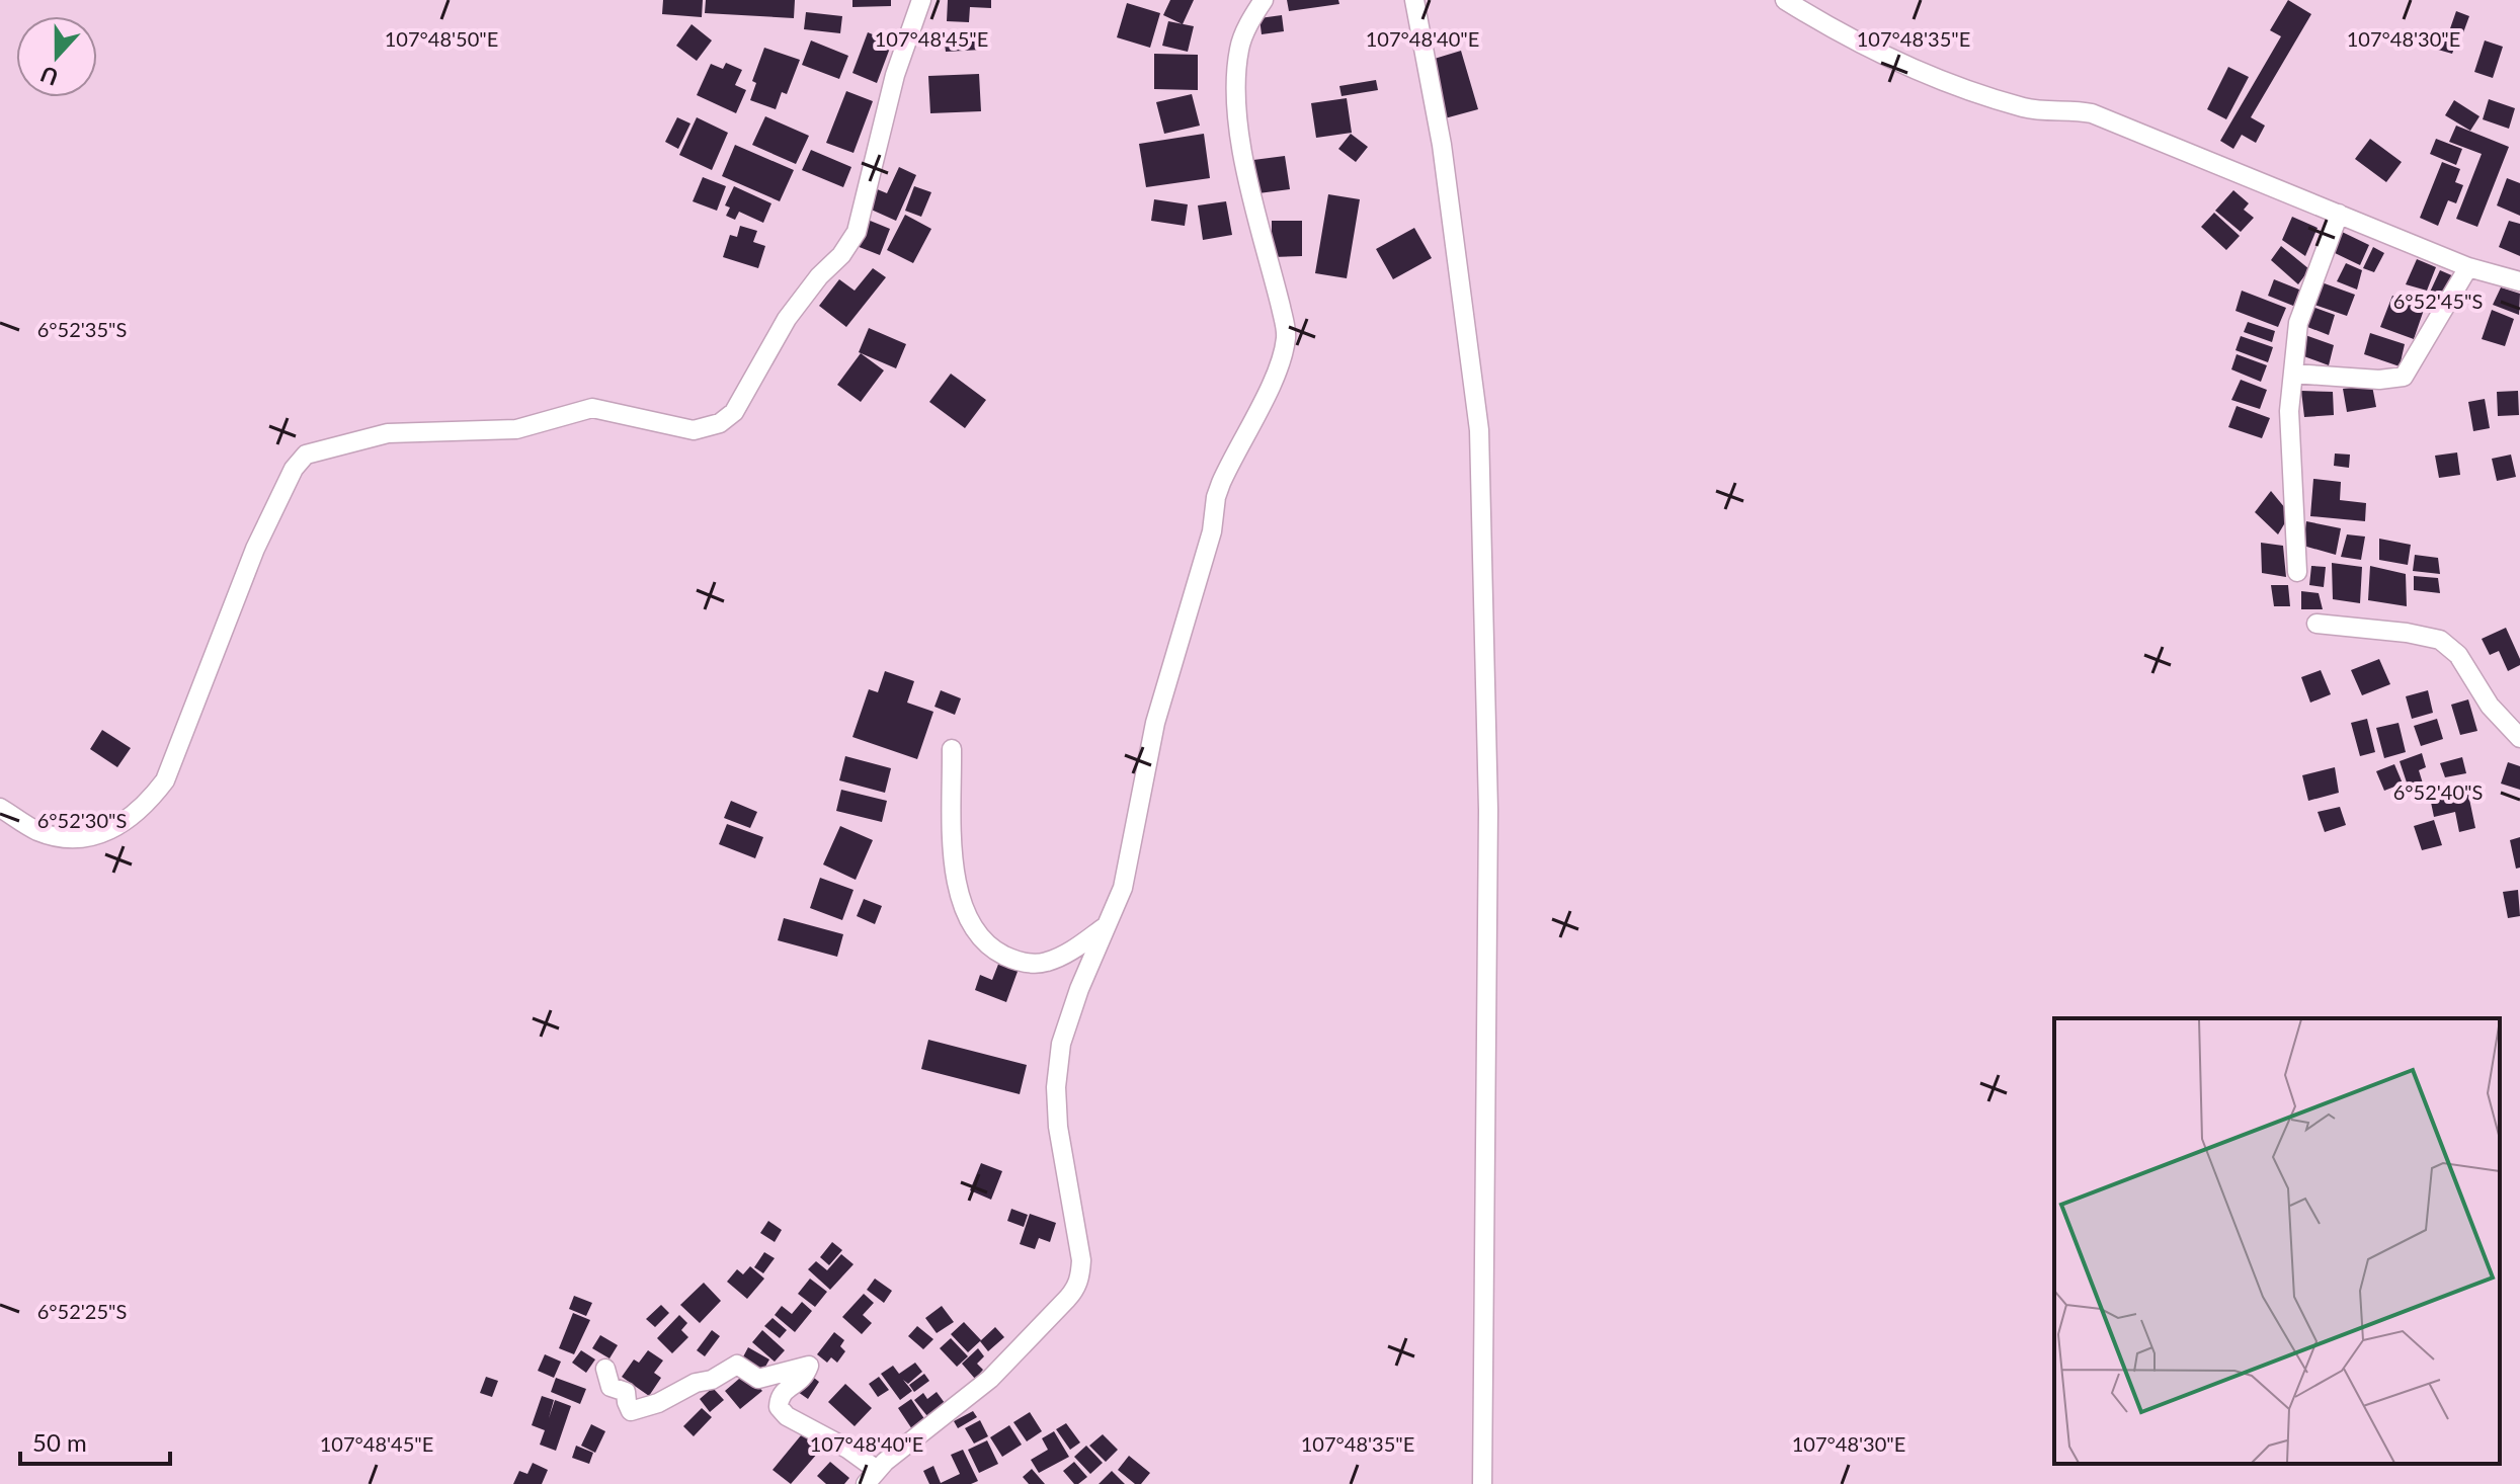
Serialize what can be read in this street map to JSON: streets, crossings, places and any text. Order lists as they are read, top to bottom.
{
  "scale_bar": "50 m",
  "north": "bottom",
  "coordinates": [
    "107°48'50\"E",
    "107°48'45\"E",
    "107°48'40\"E",
    "107°48'35\"E",
    "107°48'30\"E",
    "6°52'45\"S",
    "6°52'35\"S",
    "6°52'40\"S",
    "6°52'30\"S",
    "6°52'25\"S"
  ]
}
